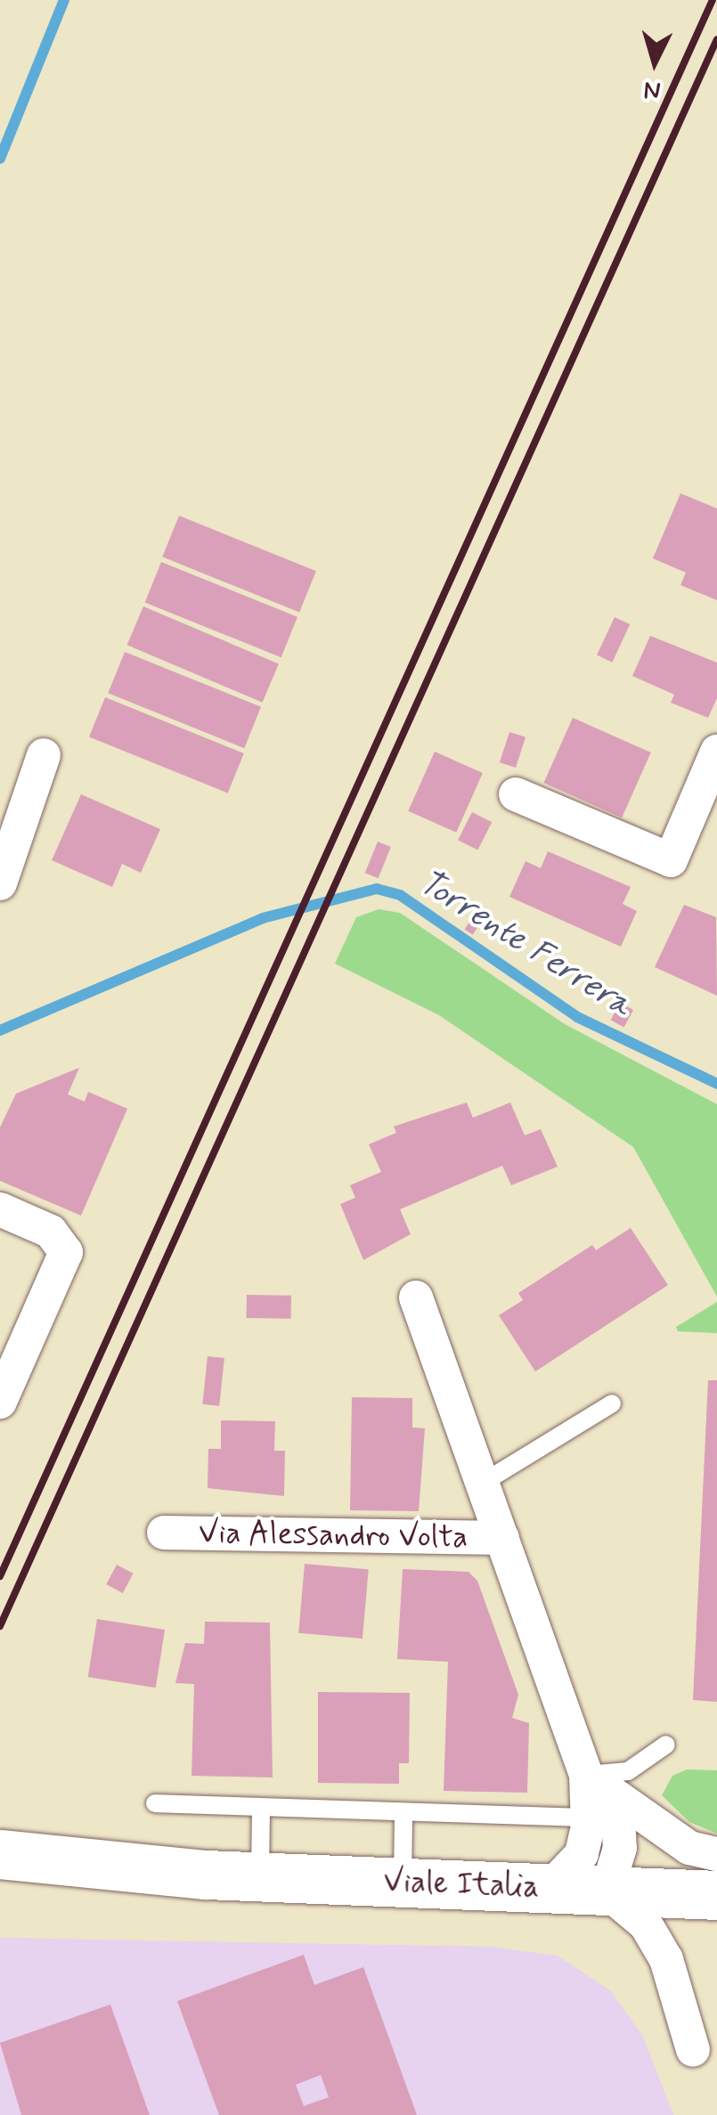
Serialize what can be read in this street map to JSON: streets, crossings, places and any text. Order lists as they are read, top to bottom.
{
  "streets": {
    "main road": ["Viale Italia"],
    "street": ["Via Alessandro Volta"]
  },
  "crossings": [
    ["Via Alessandro Volta", "Viale Italia"]
  ],
  "water": ["Torrente Ferrera"],
  "north": "bottom"
}
